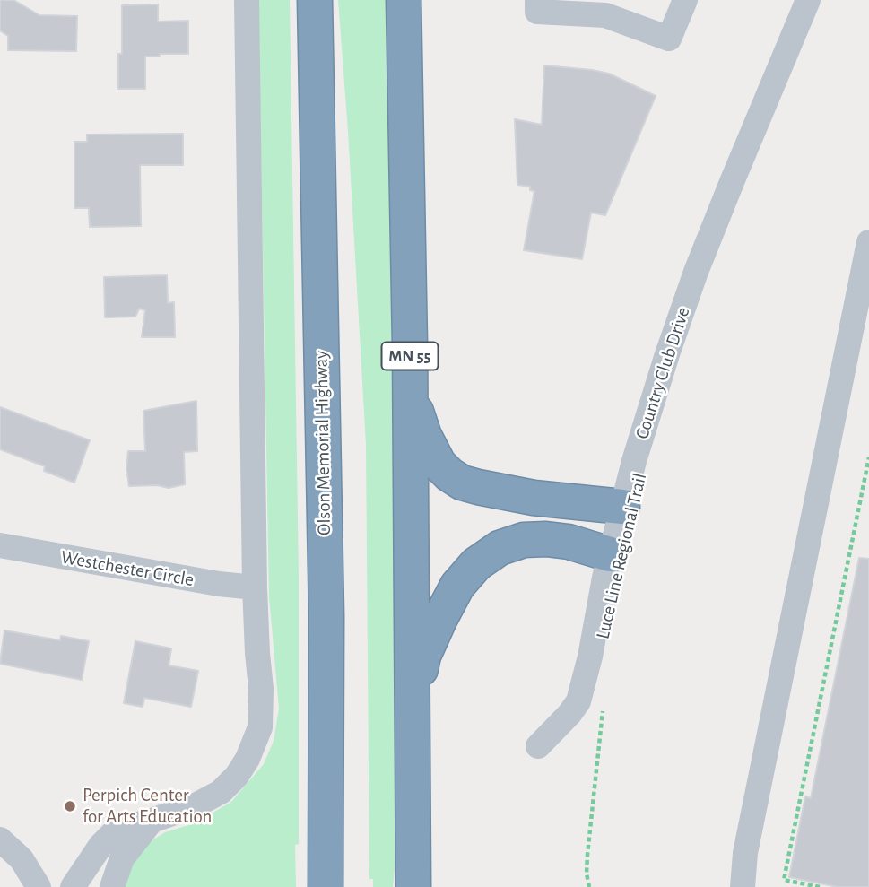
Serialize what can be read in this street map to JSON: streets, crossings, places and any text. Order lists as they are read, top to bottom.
{
  "streets": {
    "highway": ["MN 55", "Olson Memorial Highway"],
    "street": ["Country Club Drive", "Westchester Circle"]
  },
  "places": ["Perpich Center for Arts Education"]
}
